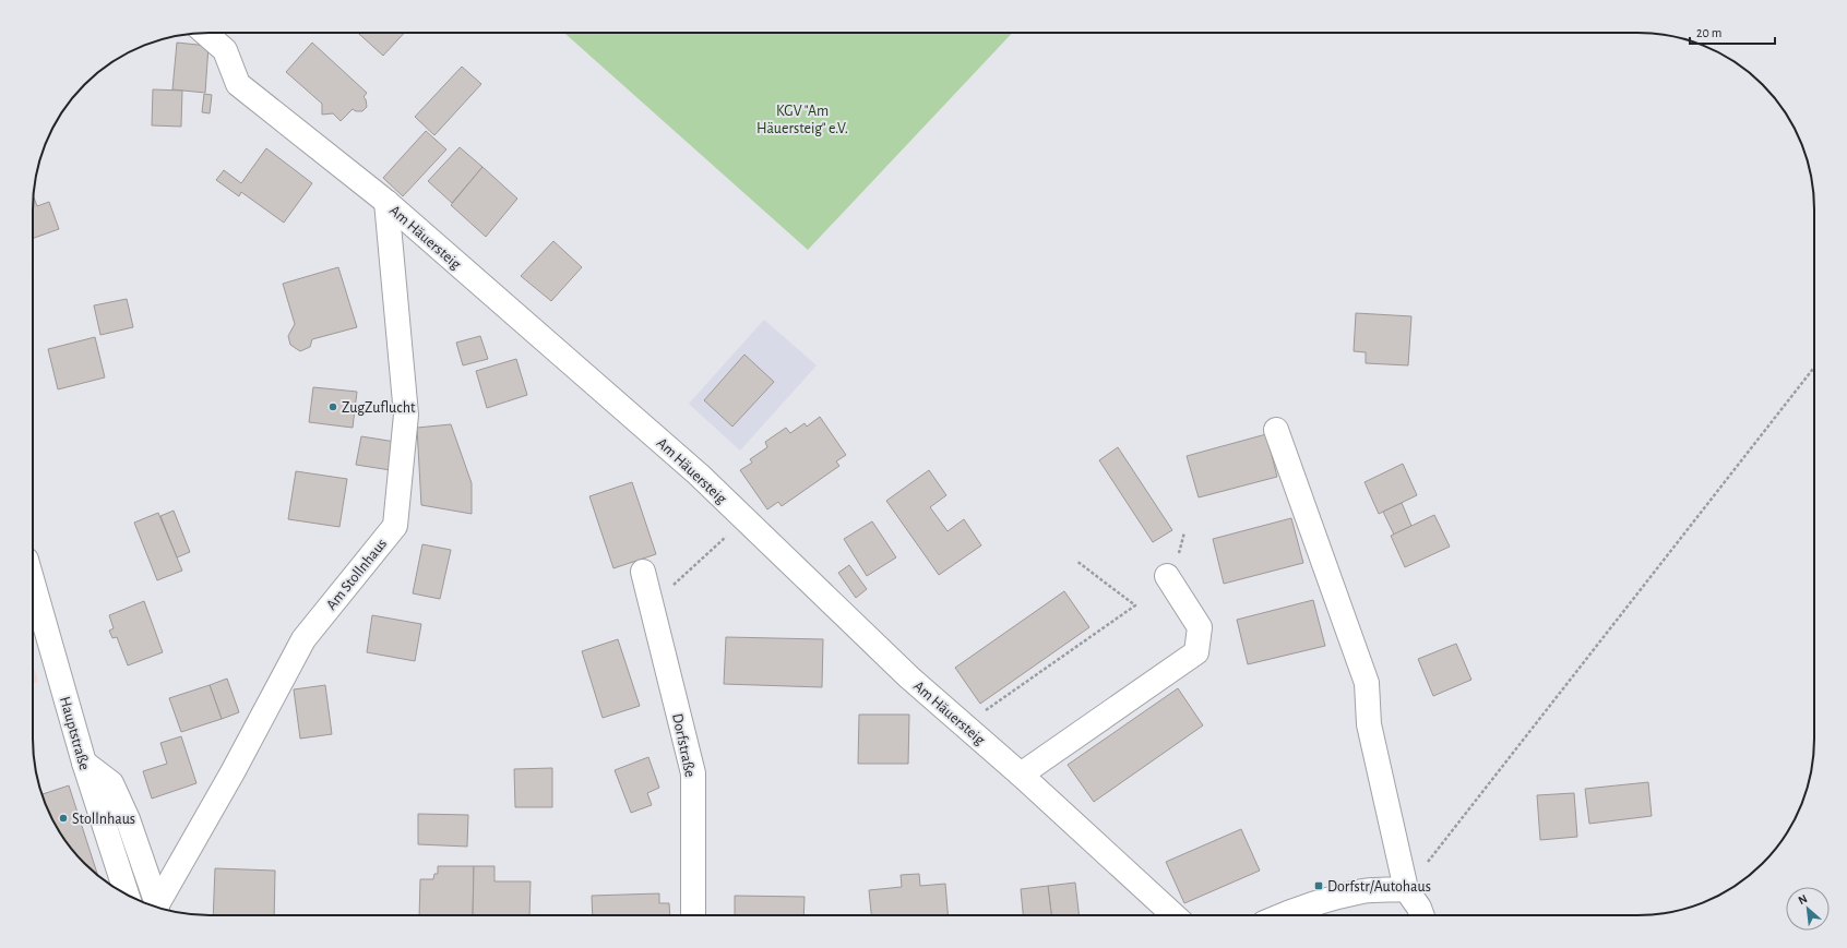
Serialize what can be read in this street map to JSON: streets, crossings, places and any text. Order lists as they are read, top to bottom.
{
  "streets": {
    "street": [
      "Am Häuersteig",
      "Am Stollnhaus",
      "Hauptstraße",
      "Dorfstraße"
    ]
  },
  "crossings": [
    ["Am Häuersteig", "Am Stollnhaus"]
  ],
  "parks": ["KGV \"Am Häuersteig\" e.V."],
  "places": {
    "other": ["ZugZuflucht", "Stollnhaus"],
    "transit": ["Dorfstr/Autohaus"]
  },
  "scale_bar": "20 m",
  "north": "top left"
}
